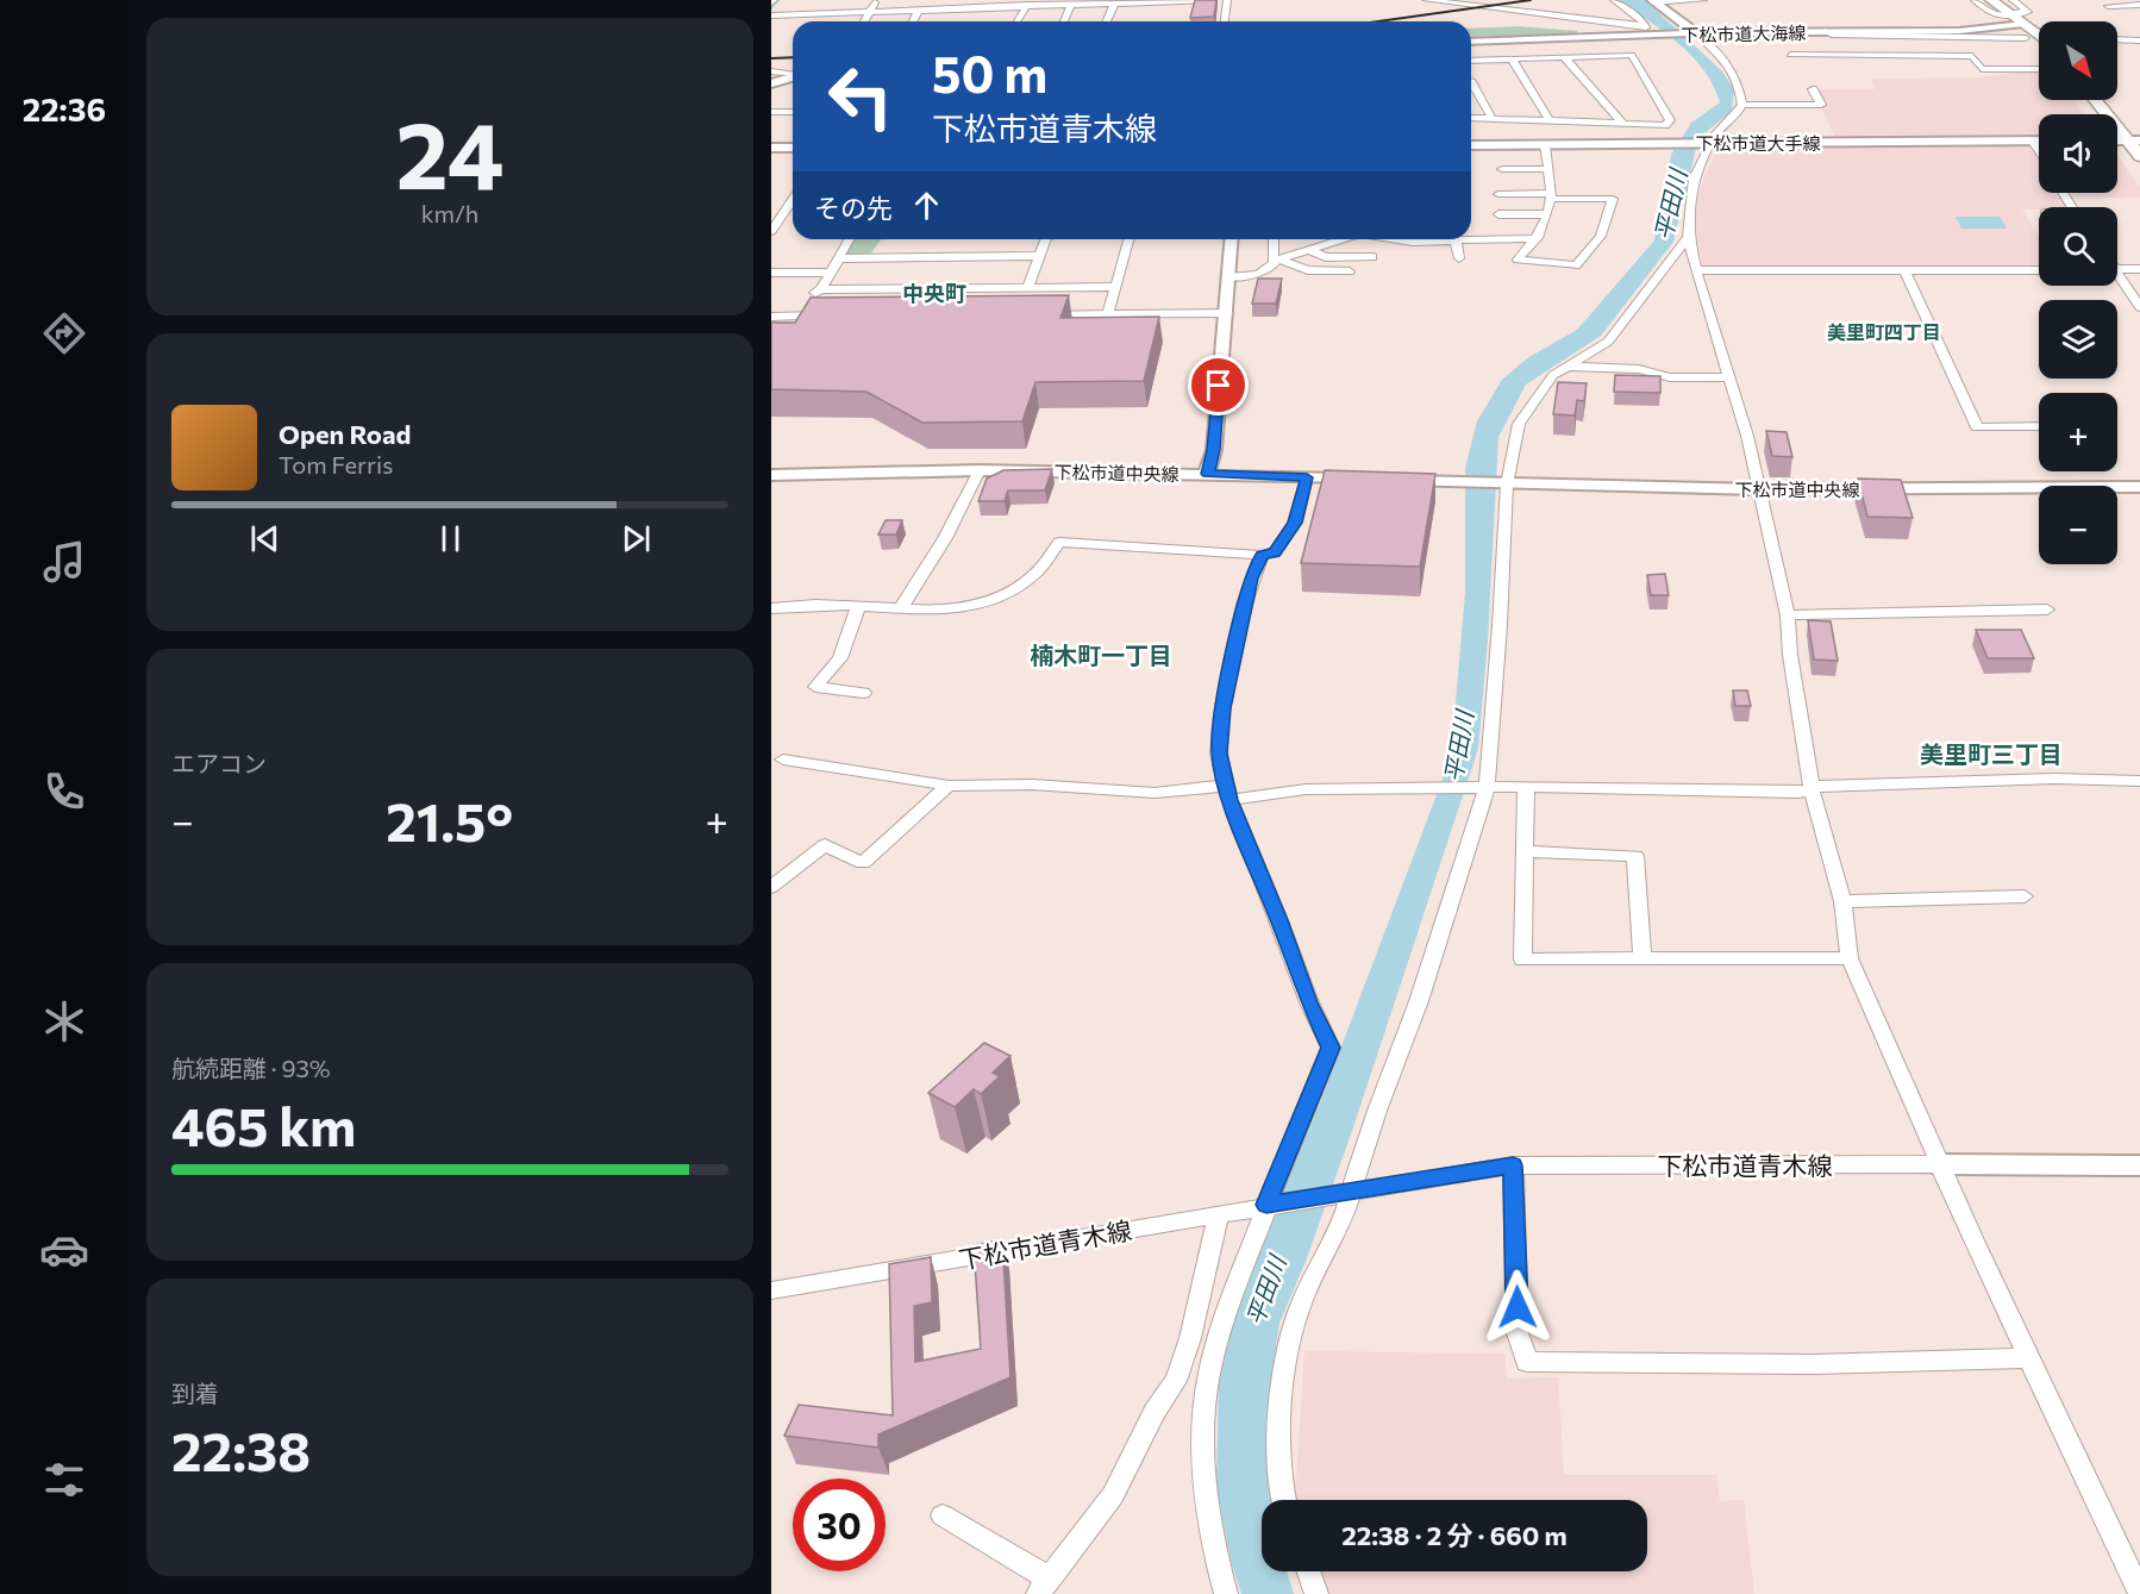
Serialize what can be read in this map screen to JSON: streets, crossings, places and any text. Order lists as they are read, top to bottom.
{
  "streets": {
    "street": [
      "下松市道大海線",
      "下松市道大手線",
      "下松市道中央線",
      "下松市道青木線"
    ]
  },
  "districts": [
    "中央町",
    "美里町四丁目",
    "楠木町一丁目",
    "美里町三丁目"
  ],
  "water": ["平田川"],
  "north": "bottom right",
  "page": {
    "tabs": "22:36",
    "tile": [
      ["24", "km/h"],
      "エアコン",
      ["航続距離 · 93%", "465 km"],
      ["到着", "22:38"]
    ],
    "map_buttons": ["+", "−"],
    "turn": ["50 m", "下松市道青木線"],
    "then": "その先",
    "song": ["Open Road", "Tom Ferris"],
    "heat": ["−", "21.5°", "+"],
    "limit": "30",
    "trip": "22:38 · 2 分 · 660 m"
  }
}
